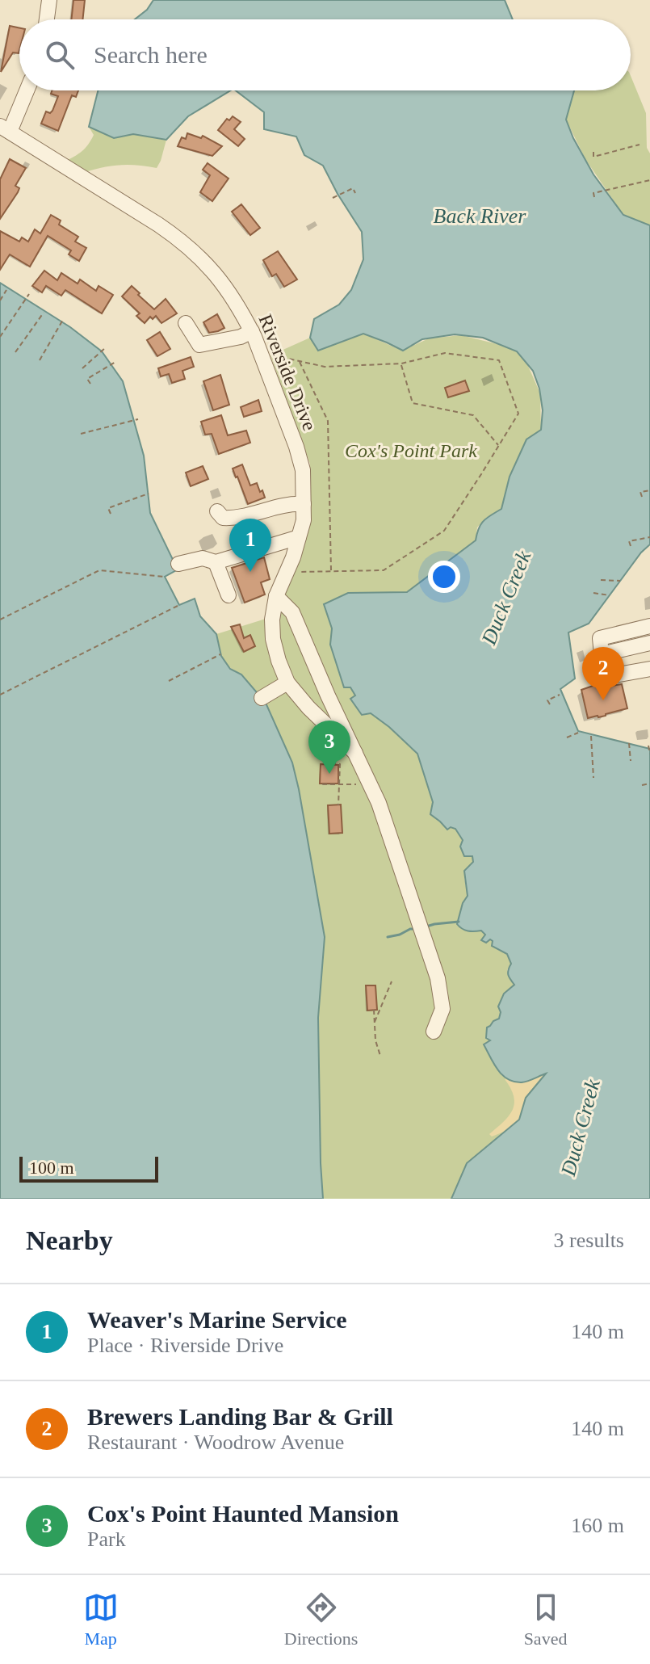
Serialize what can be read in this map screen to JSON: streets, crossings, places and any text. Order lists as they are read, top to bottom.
{
  "streets": {
    "street": ["Riverside Drive"]
  },
  "water": ["Back River", "Duck Creek"],
  "parks": ["Cox's Point Park"],
  "scale_bar": "100 m",
  "page": {
    "search": "Search here",
    "pins": ["1", "2", "3"],
    "scale": "100 m",
    "heading": ["Nearby", "3 results"],
    "list": [
      {
        "mark": "1",
        "name": "Weaver's Marine Service",
        "note": "Place · Riverside Drive",
        "value": "140 m"
      },
      {
        "mark": "2",
        "name": "Brewers Landing Bar & Grill",
        "note": "Restaurant · Woodrow Avenue",
        "value": "140 m"
      },
      {
        "mark": "3",
        "name": "Cox's Point Haunted Mansion",
        "note": "Park",
        "value": "160 m"
      }
    ],
    "nav": ["Map", "Directions", "Saved"]
  }
}
